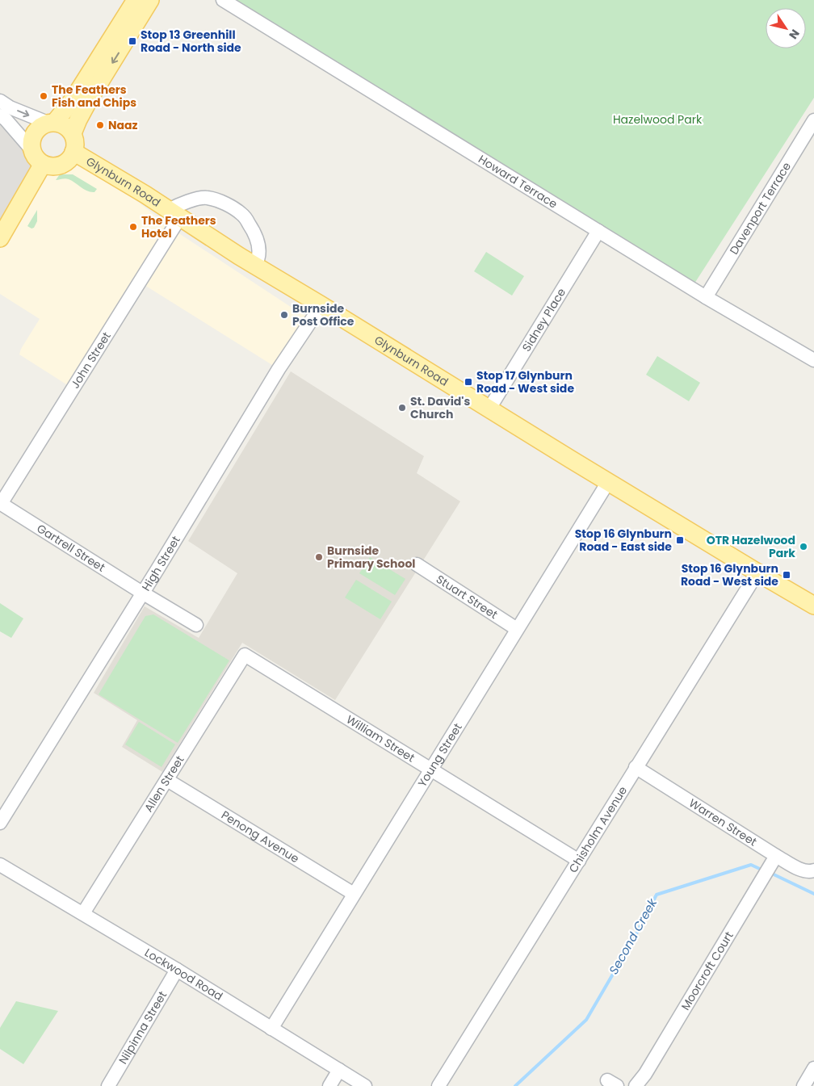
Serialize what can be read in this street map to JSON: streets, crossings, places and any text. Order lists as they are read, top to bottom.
{
  "streets": {
    "main road": ["Glynburn Road"],
    "street": [
      "Howard Terrace",
      "Davenport Terrace",
      "Sidney Place",
      "John Street",
      "Gartrell Street",
      "High Street",
      "Stuart Street",
      "William Street",
      "Young Street",
      "Allen Street",
      "Warren Street",
      "Chisholm Avenue",
      "Penong Avenue",
      "Moorcroft Court",
      "Lockwood Road",
      "Nilpinna Street"
    ]
  },
  "crossings": [
    ["Howard Terrace", "Davenport Terrace"],
    ["Howard Terrace", "Sidney Place"],
    ["Glynburn Road", "Sidney Place"],
    ["Glynburn Road", "John Street"],
    ["Glynburn Road", "High Street"],
    ["Glynburn Road", "Young Street"],
    ["Glynburn Road", "Chisholm Avenue"],
    ["John Street", "Gartrell Street"],
    ["Gartrell Street", "High Street"],
    ["Stuart Street", "Young Street"],
    ["William Street", "Young Street"],
    ["William Street", "Allen Street"],
    ["William Street", "Chisholm Avenue"],
    ["Young Street", "Penong Avenue"],
    ["Young Street", "Lockwood Road"],
    ["Allen Street", "Penong Avenue"],
    ["Allen Street", "Lockwood Road"],
    ["Warren Street", "Chisholm Avenue"],
    ["Warren Street", "Moorcroft Court"],
    ["Lockwood Road", "Nilpinna Street"]
  ],
  "water": ["Second Creek"],
  "parks": ["Hazelwood Park"],
  "places": {
    "transit": [
      "Stop 13 Greenhill Road - North side",
      "Stop 17 Glynburn Road - West side",
      "Stop 16 Glynburn Road - East side",
      "Stop 16 Glynburn Road - West side"
    ],
    "other": [
      "The Feathers Fish and Chips",
      "Naaz",
      "The Feathers Hotel",
      "Burnside Post Office",
      "St. David's Church",
      "OTR Hazelwood Park",
      "Burnside Primary School"
    ]
  },
  "north": "bottom right"
}
